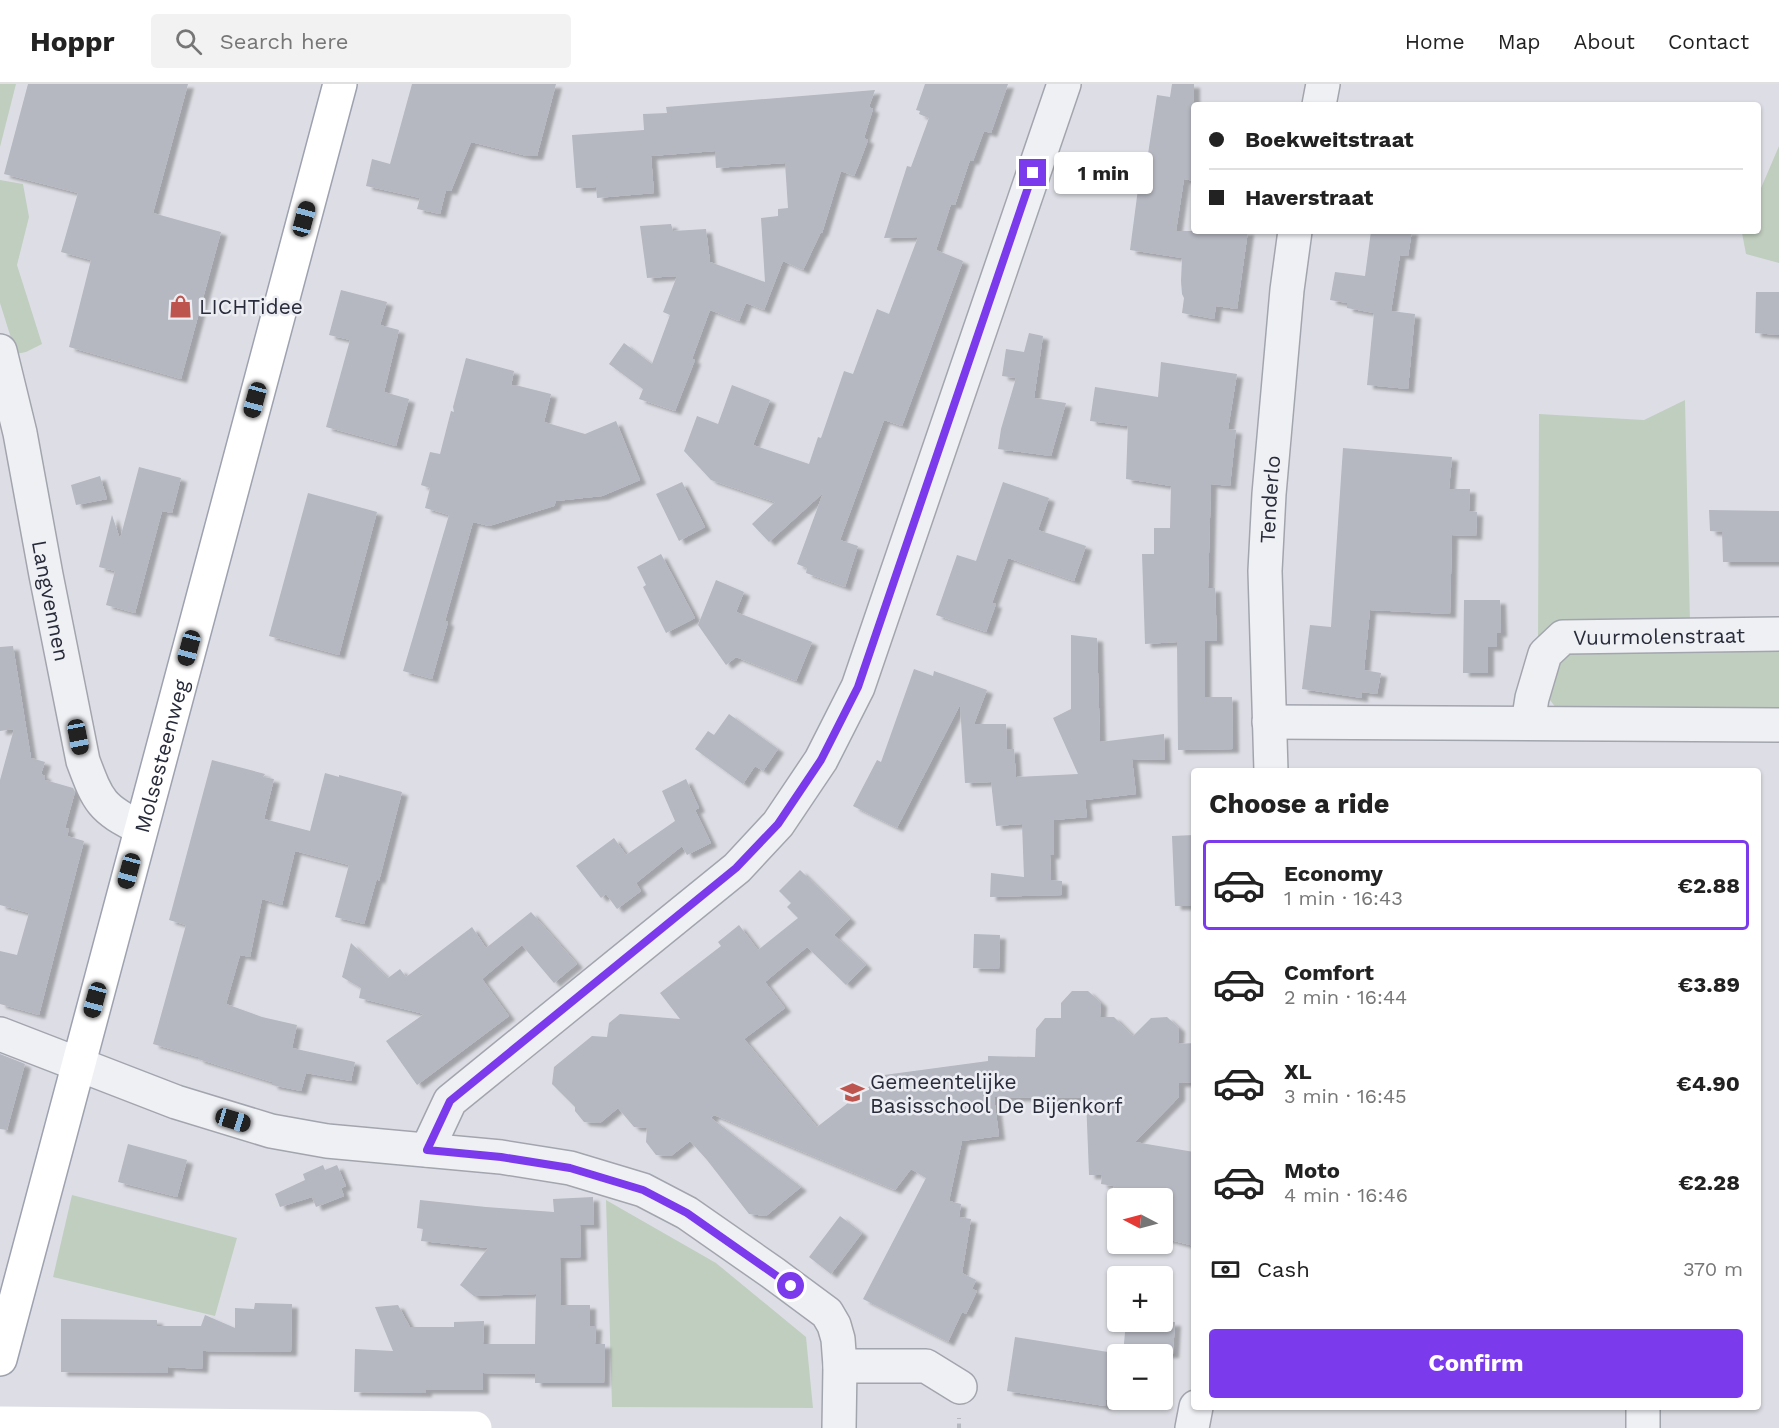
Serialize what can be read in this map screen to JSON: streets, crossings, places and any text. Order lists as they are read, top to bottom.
{
  "streets": {
    "main road": ["Molsesteenweg"],
    "street": ["Tenderlo", "Langvennen", "Vuurmolenstraat"]
  },
  "crossings": [
    ["Langvennen", "Molsesteenweg"]
  ],
  "places": {
    "shop": ["LICHTidee"],
    "school or university": ["Gemeentelijke Basisschool De Bijenkorf"]
  },
  "north": "left",
  "page": {
    "header": "Hoppr",
    "search": "Search here",
    "nav": [
      "Home",
      "Map",
      "About",
      "Contact"
    ],
    "banner": ["Boekweitstraat", "Haverstraat"],
    "bubble": "1 min",
    "heading": "Choose a ride",
    "list": [
      {
        "name": "Economy",
        "note": "1 min · 16:43",
        "value": "€2.88"
      },
      {
        "name": "Comfort",
        "note": "2 min · 16:44",
        "value": "€3.89"
      },
      {
        "name": "XL",
        "note": "3 min · 16:45",
        "value": "€4.90"
      },
      {
        "name": "Moto",
        "note": "4 min · 16:46",
        "value": "€2.28"
      }
    ],
    "map_buttons": ["+", "−"],
    "pay": ["Cash", "370 m"],
    "buttons": "Confirm"
  }
}
